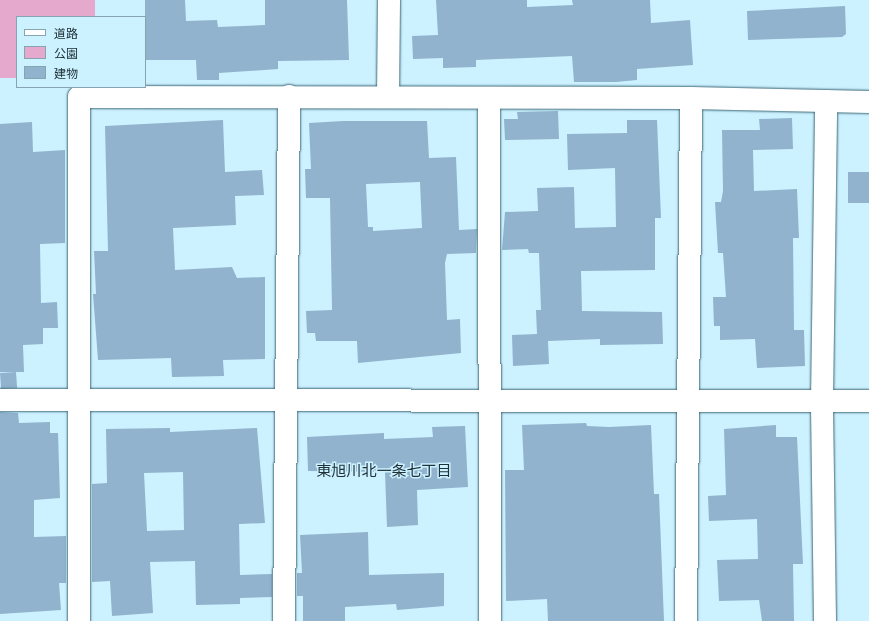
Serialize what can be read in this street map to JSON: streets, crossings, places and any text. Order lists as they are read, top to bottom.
{
  "districts": ["東旭川北一条七丁目"],
  "legend": ["道路", "公園", "建物"]
}
